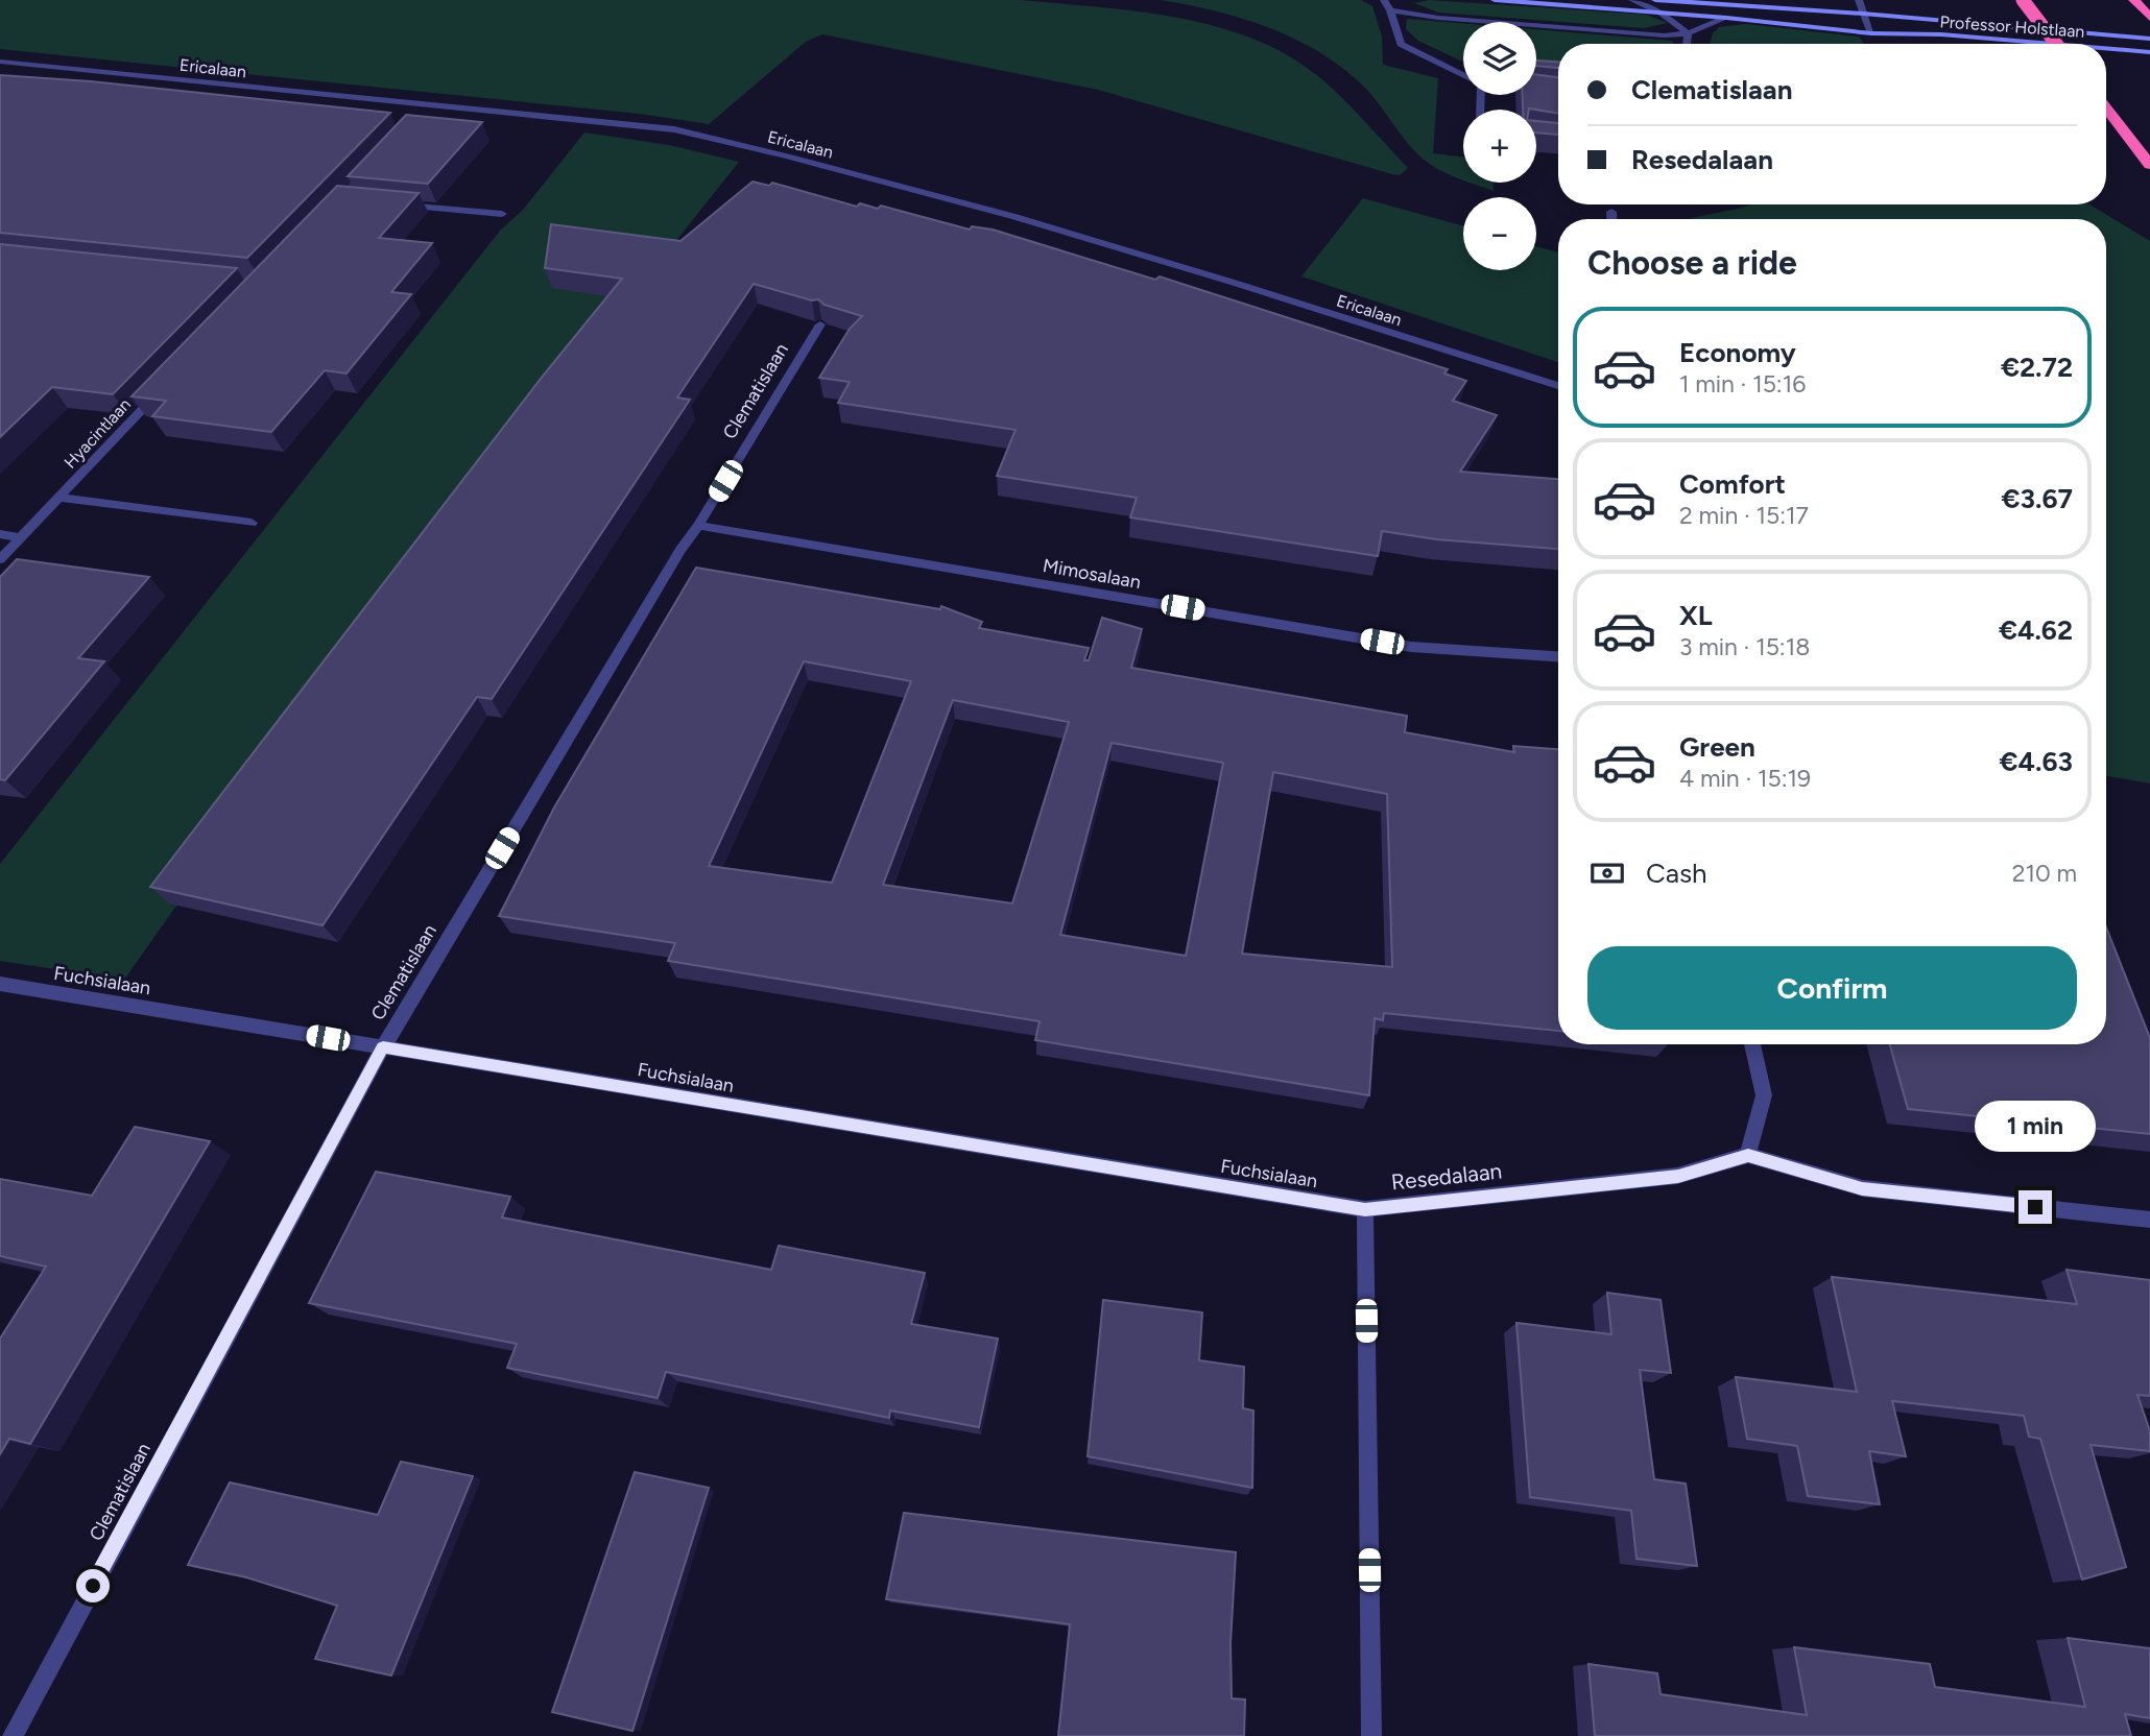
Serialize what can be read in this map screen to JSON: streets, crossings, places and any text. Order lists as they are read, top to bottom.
{
  "streets": {
    "main road": ["Professor Holstlaan"],
    "street": [
      "Ericalaan",
      "Clematislaan",
      "Hyacintlaan",
      "Mimosalaan",
      "Fuchsialaan",
      "Resedalaan"
    ]
  },
  "crossings": [
    ["Clematislaan", "Mimosalaan"],
    ["Clematislaan", "Fuchsialaan"],
    ["Fuchsialaan", "Resedalaan"]
  ],
  "page": {
    "map_buttons": ["+", "−"],
    "banner": ["Clematislaan", "Resedalaan"],
    "heading": "Choose a ride",
    "list": [
      {
        "name": "Economy",
        "note": "1 min · 15:16",
        "value": "€2.72"
      },
      {
        "name": "Comfort",
        "note": "2 min · 15:17",
        "value": "€3.67"
      },
      {
        "name": "XL",
        "note": "3 min · 15:18",
        "value": "€4.62"
      },
      {
        "name": "Green",
        "note": "4 min · 15:19",
        "value": "€4.63"
      }
    ],
    "pay": ["Cash", "210 m"],
    "buttons": "Confirm",
    "bubble": "1 min"
  }
}
